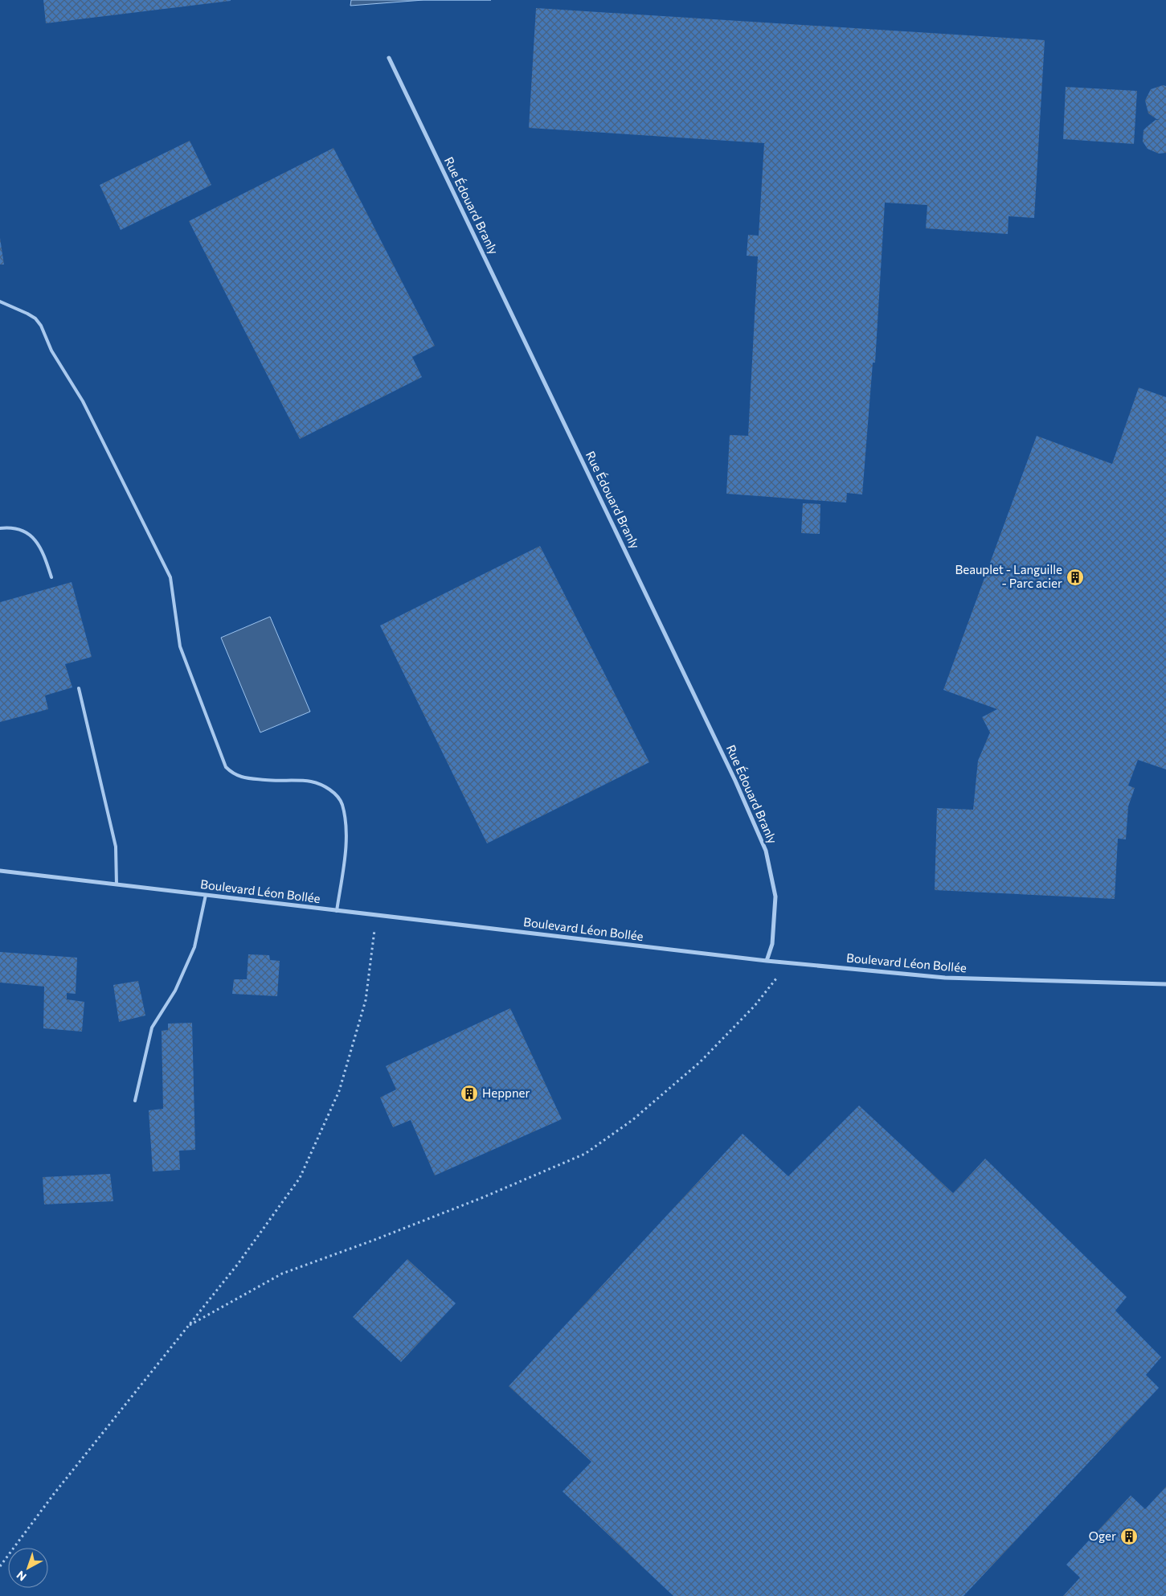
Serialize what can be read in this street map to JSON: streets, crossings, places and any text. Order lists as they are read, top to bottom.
{
  "streets": {
    "street": ["Rue Édouard Branly", "Boulevard Léon Bollée"]
  },
  "crossings": [
    ["Rue Édouard Branly", "Boulevard Léon Bollée"]
  ],
  "places": {
    "building": ["Beauplet - Languille - Parc acier", "Heppner", "Oger"]
  },
  "north": "bottom left"
}
